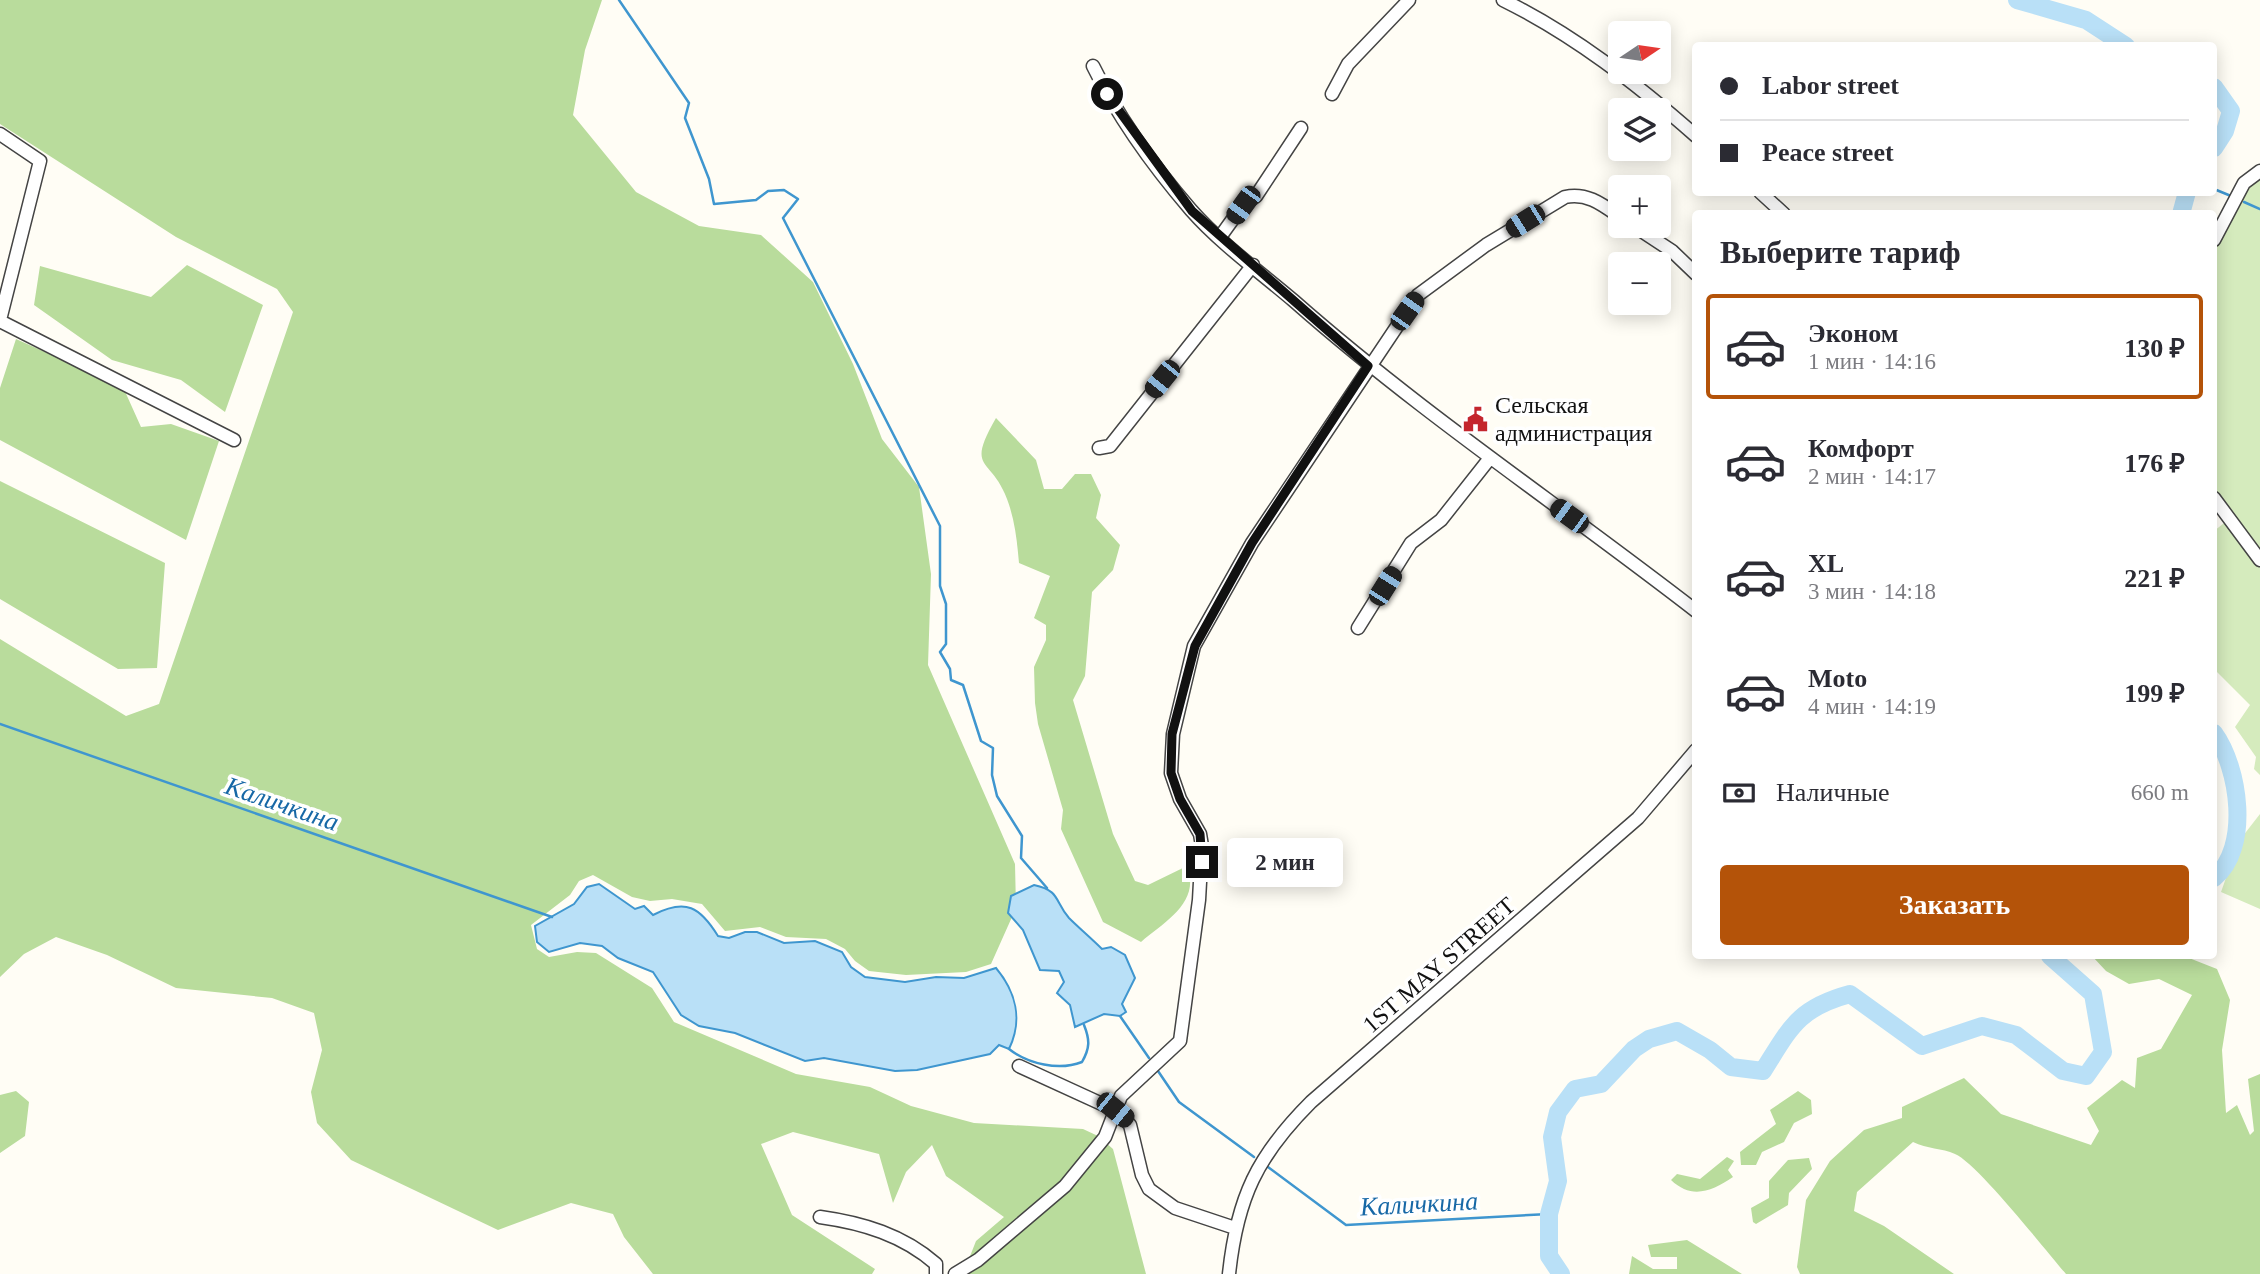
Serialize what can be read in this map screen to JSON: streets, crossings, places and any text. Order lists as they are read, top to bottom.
{
  "streets": {
    "street": ["1ST MAY STREET"]
  },
  "water": ["Каличкина"],
  "places": {
    "public building": ["Сельская администрация"]
  },
  "north": "right",
  "page": {
    "map_buttons": ["+", "−"],
    "banner": ["Labor street", "Peace street"],
    "heading": "Выберите тариф",
    "list": [
      {
        "name": "Эконом",
        "note": "1 мин · 14:16",
        "value": "130 ₽"
      },
      {
        "name": "Комфорт",
        "note": "2 мин · 14:17",
        "value": "176 ₽"
      },
      {
        "name": "XL",
        "note": "3 мин · 14:18",
        "value": "221 ₽"
      },
      {
        "name": "Moto",
        "note": "4 мин · 14:19",
        "value": "199 ₽"
      }
    ],
    "pay": ["Наличные", "660 m"],
    "bubble": "2 мин",
    "buttons": "Заказать"
  }
}
